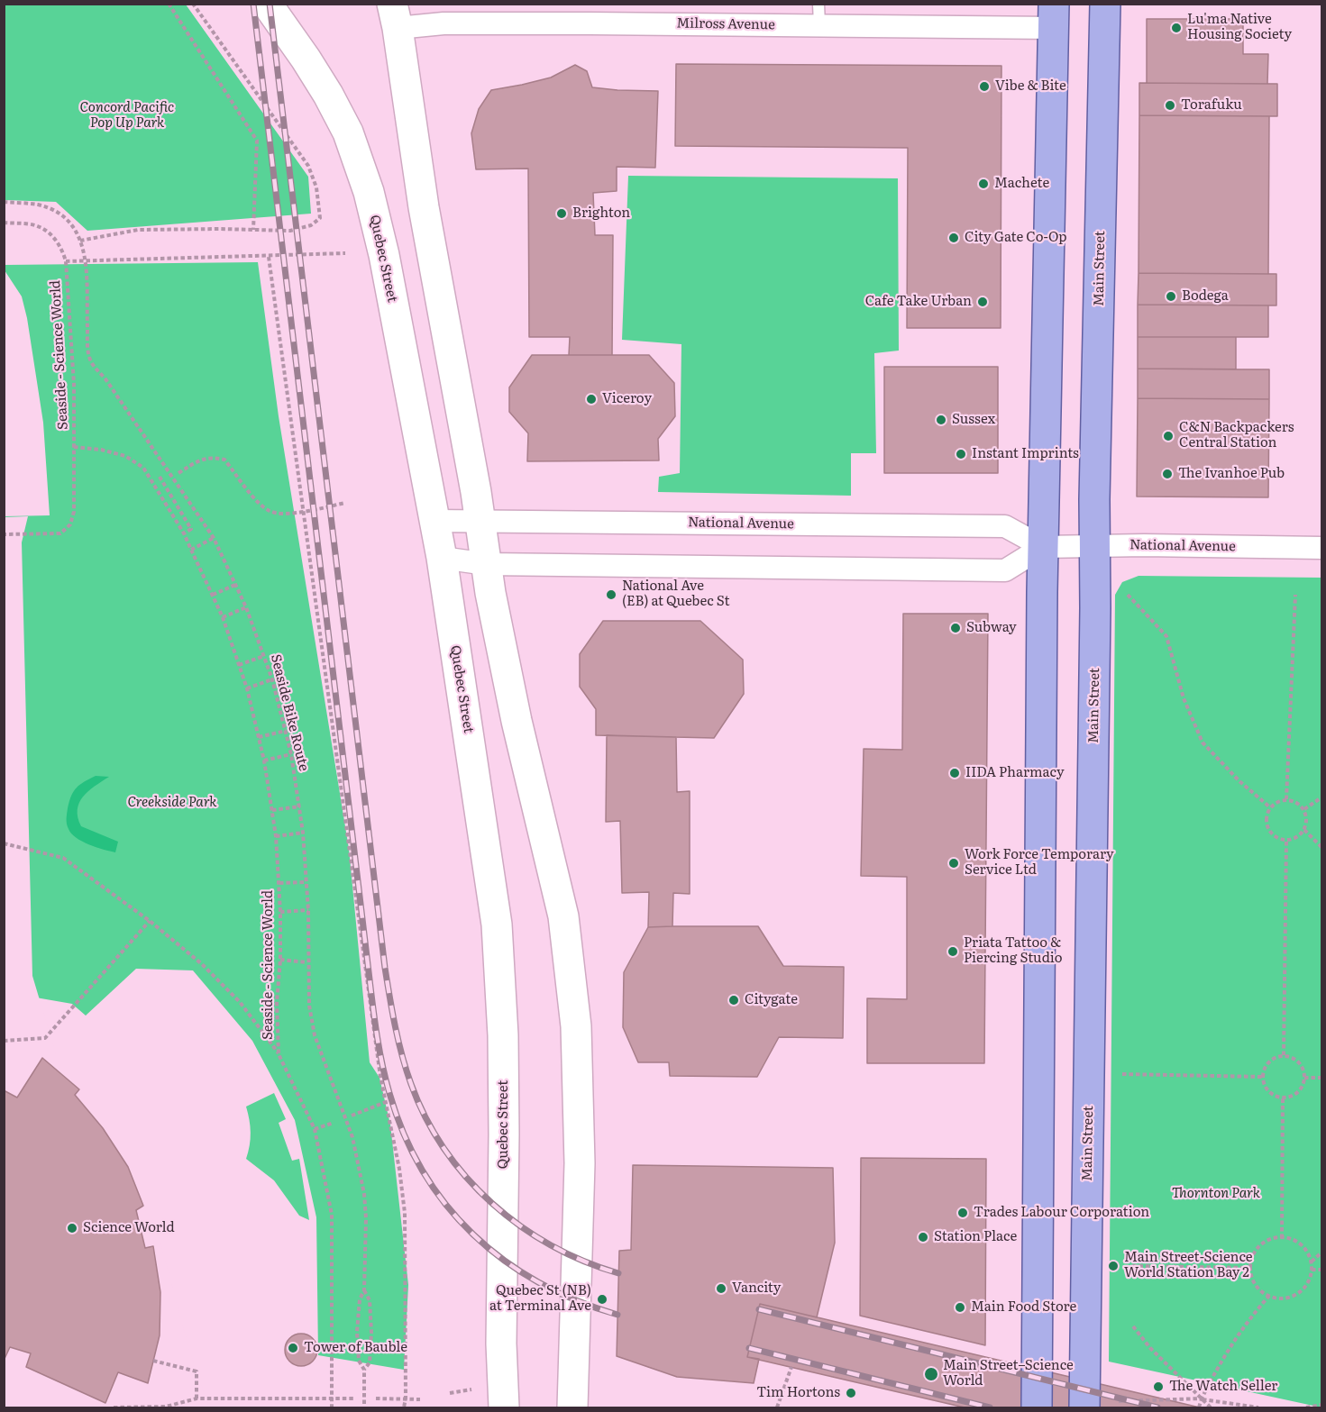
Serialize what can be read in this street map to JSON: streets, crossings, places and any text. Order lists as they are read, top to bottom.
{
  "streets": {
    "main road": ["Quebec Street", "Main Street"],
    "street": ["Milross Avenue", "National Avenue"],
    "path": ["Seaside - Science World", "Seaside Bike Route"]
  },
  "crossings": [
    ["Quebec Street", "National Avenue"],
    ["Main Street", "National Avenue"]
  ],
  "parks": ["Concord Pacific Pop Up Park", "Creekside Park", "Thornton Park"],
  "places": [
    "Lu'ma Native Housing Society",
    "Vibe & Bite",
    "Torafuku",
    "Machete",
    "Brighton",
    "City Gate Co-Op",
    "Bodega",
    "Cafe Take Urban",
    "Viceroy",
    "Sussex",
    "C&N Backpackers Central Station",
    "Instant Imprints",
    "The Ivanhoe Pub",
    "National Ave (EB) at Quebec St",
    "Subway",
    "IIDA Pharmacy",
    "Work Force Temporary Service Ltd",
    "Priata Tattoo & Piercing Studio",
    "Citygate",
    "Trades Labour Corporation",
    "Science World",
    "Station Place",
    "Main Street-Science World Station Bay 2",
    "Vancity",
    "Quebec St (NB) at Terminal Ave",
    "Main Food Store",
    "Tower of Bauble",
    "Main Street–Science World",
    "The Watch Seller",
    "Tim Hortons"
  ]
}
